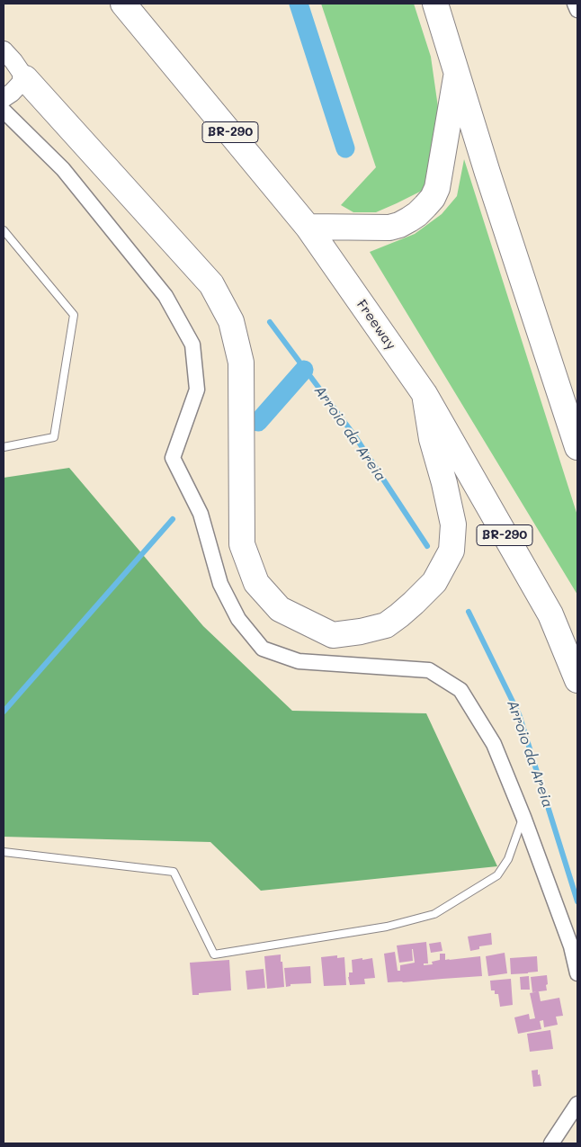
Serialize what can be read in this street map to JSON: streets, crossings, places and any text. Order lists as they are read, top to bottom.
{
  "streets": {
    "highway": ["BR-290", "Freeway"]
  },
  "water": ["Arroio da Areia"]
}
